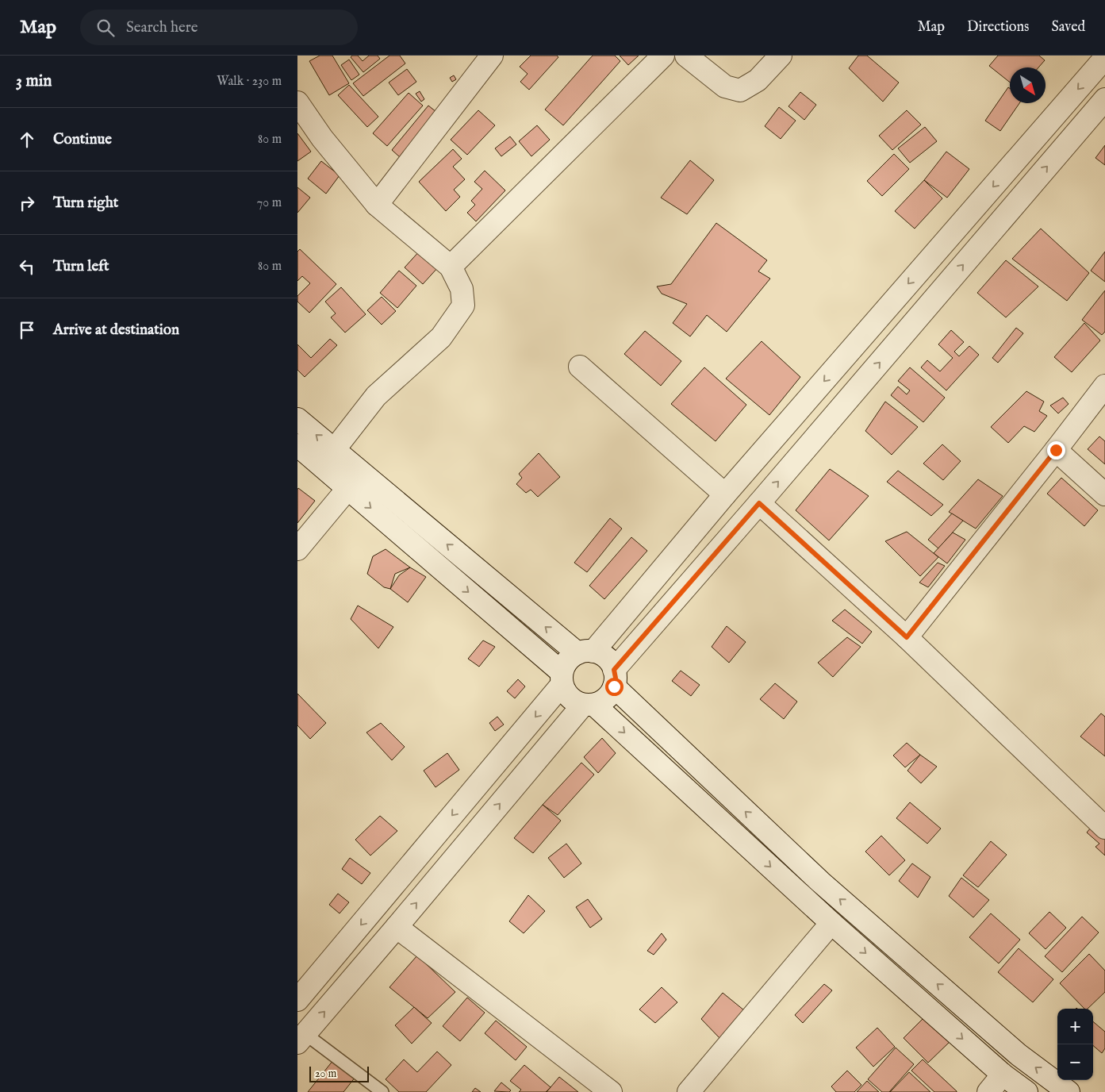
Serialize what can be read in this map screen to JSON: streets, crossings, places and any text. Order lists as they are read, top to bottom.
{
  "scale_bar": "20 m",
  "north": "bottom right",
  "page": {
    "header": "Map",
    "search": "Search here",
    "nav": ["Map", "Directions", "Saved"],
    "heading": ["3 min", "Walk · 230 m"],
    "list": [
      ["Continue", "80 m"],
      ["Turn right", "70 m"],
      ["Turn left", "80 m"],
      "Arrive at destination"
    ],
    "map_buttons": ["+", "−"],
    "scale": "20 m"
  }
}
